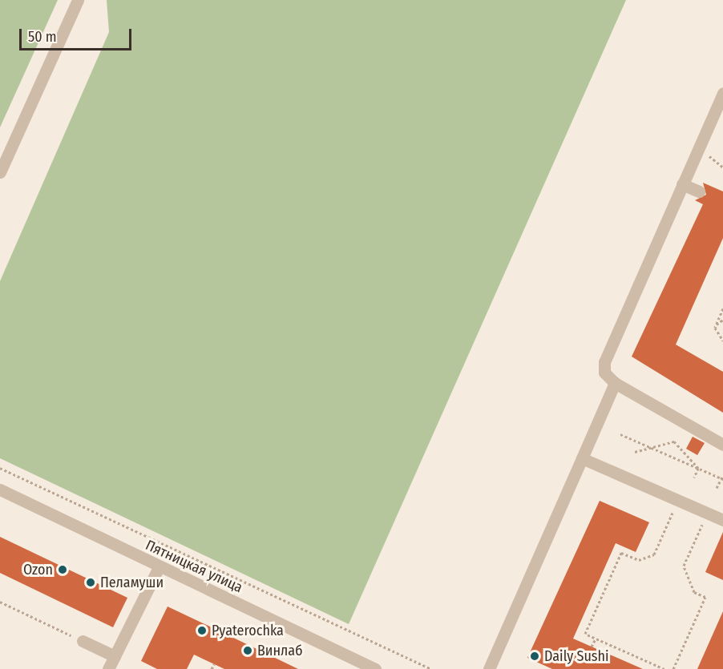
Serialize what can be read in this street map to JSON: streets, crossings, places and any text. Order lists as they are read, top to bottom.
{
  "streets": {
    "street": ["Пятницкая улица"]
  },
  "places": [
    "Ozon",
    "Пеламуши",
    "Pyaterochka",
    "Винлаб",
    "Daily Sushi"
  ],
  "scale_bar": "50 m"
}
